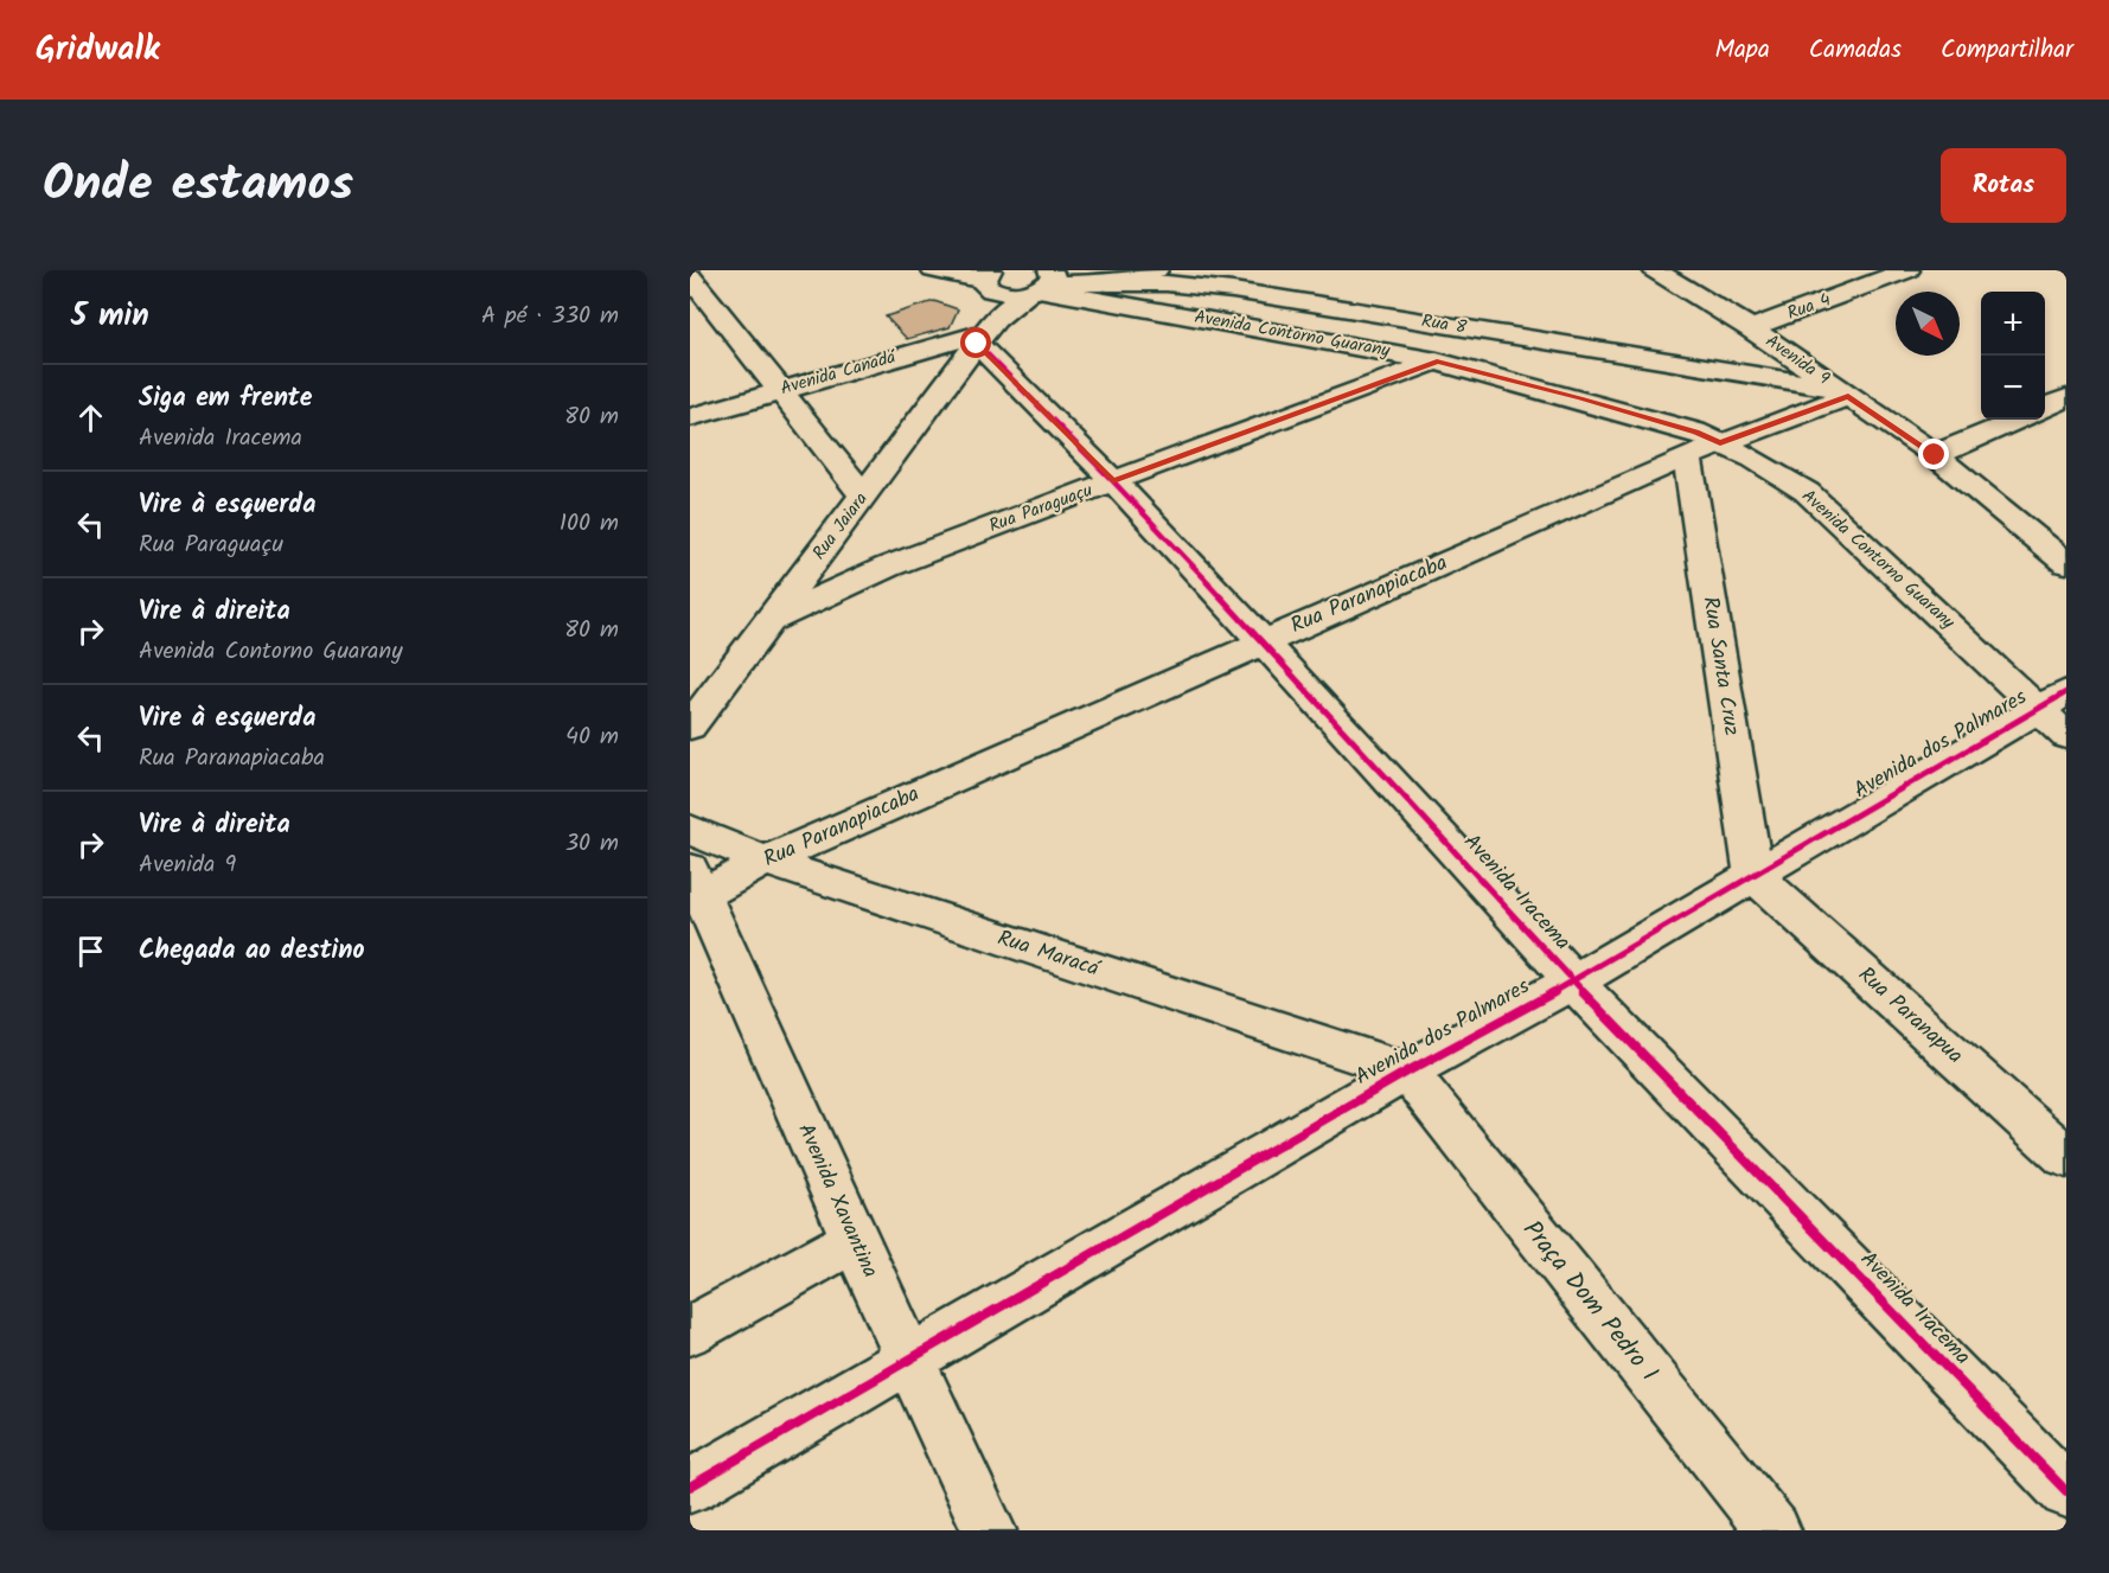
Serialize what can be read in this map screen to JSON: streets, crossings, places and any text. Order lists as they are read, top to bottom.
{
  "streets": {
    "street": [
      "Rua 4",
      "Rua 8",
      "Avenida Contorno Guarany",
      "Avenida 9",
      "Avenida Canadá",
      "Rua Paraguaçu",
      "Rua Jaiara",
      "Rua Paranapiacaba",
      "Rua Santa Cruz",
      "Avenida dos Palmares",
      "Avenida Iracema",
      "Rua Maracá",
      "Rua Paranapua",
      "Avenida Xavantina",
      "Praça Dom Pedro I"
    ]
  },
  "crossings": [
    ["Rua 4", "Avenida 9"],
    ["Rua 8", "Avenida Contorno Guarany"],
    ["Rua 8", "Avenida 9"],
    ["Rua 8", "Rua Jaiara"],
    ["Rua 8", "Rua Paranapiacaba"],
    ["Avenida Contorno Guarany", "Rua Paraguaçu"],
    ["Avenida Contorno Guarany", "Rua Jaiara"],
    ["Avenida Contorno Guarany", "Rua Paranapiacaba"],
    ["Avenida Contorno Guarany", "Avenida dos Palmares"],
    ["Avenida 9", "Rua Paranapiacaba"],
    ["Avenida Canadá", "Rua Jaiara"],
    ["Avenida Canadá", "Avenida Iracema"],
    ["Rua Paraguaçu", "Rua Jaiara"],
    ["Rua Paraguaçu", "Avenida Iracema"],
    ["Rua Jaiara", "Avenida Iracema"],
    ["Rua Paranapiacaba", "Rua Santa Cruz"],
    ["Rua Paranapiacaba", "Avenida Iracema"],
    ["Rua Paranapiacaba", "Rua Maracá"],
    ["Rua Paranapiacaba", "Avenida Xavantina"],
    ["Rua Santa Cruz", "Avenida dos Palmares"],
    ["Rua Santa Cruz", "Rua Paranapua"],
    ["Avenida dos Palmares", "Avenida Iracema"],
    ["Avenida dos Palmares", "Rua Maracá"],
    ["Avenida dos Palmares", "Rua Paranapua"],
    ["Avenida dos Palmares", "Avenida Xavantina"],
    ["Avenida dos Palmares", "Praça Dom Pedro I"],
    ["Rua Maracá", "Praça Dom Pedro I"]
  ],
  "north": "bottom right",
  "page": {
    "header": "Gridwalk",
    "nav": ["Mapa", "Camadas", "Compartilhar"],
    "title": "Onde estamos",
    "buttons": "Rotas",
    "heading": ["5 min", "A pé · 330 m"],
    "map_buttons": ["+", "−"],
    "list": [
      ["Siga em frente", "Avenida Iracema", "80 m"],
      ["Vire à esquerda", "Rua Paraguaçu", "100 m"],
      ["Vire à direita", "Avenida Contorno Guarany", "80 m"],
      ["Vire à esquerda", "Rua Paranapiacaba", "40 m"],
      ["Vire à direita", "Avenida 9", "30 m"],
      "Chegada ao destino"
    ]
  }
}
